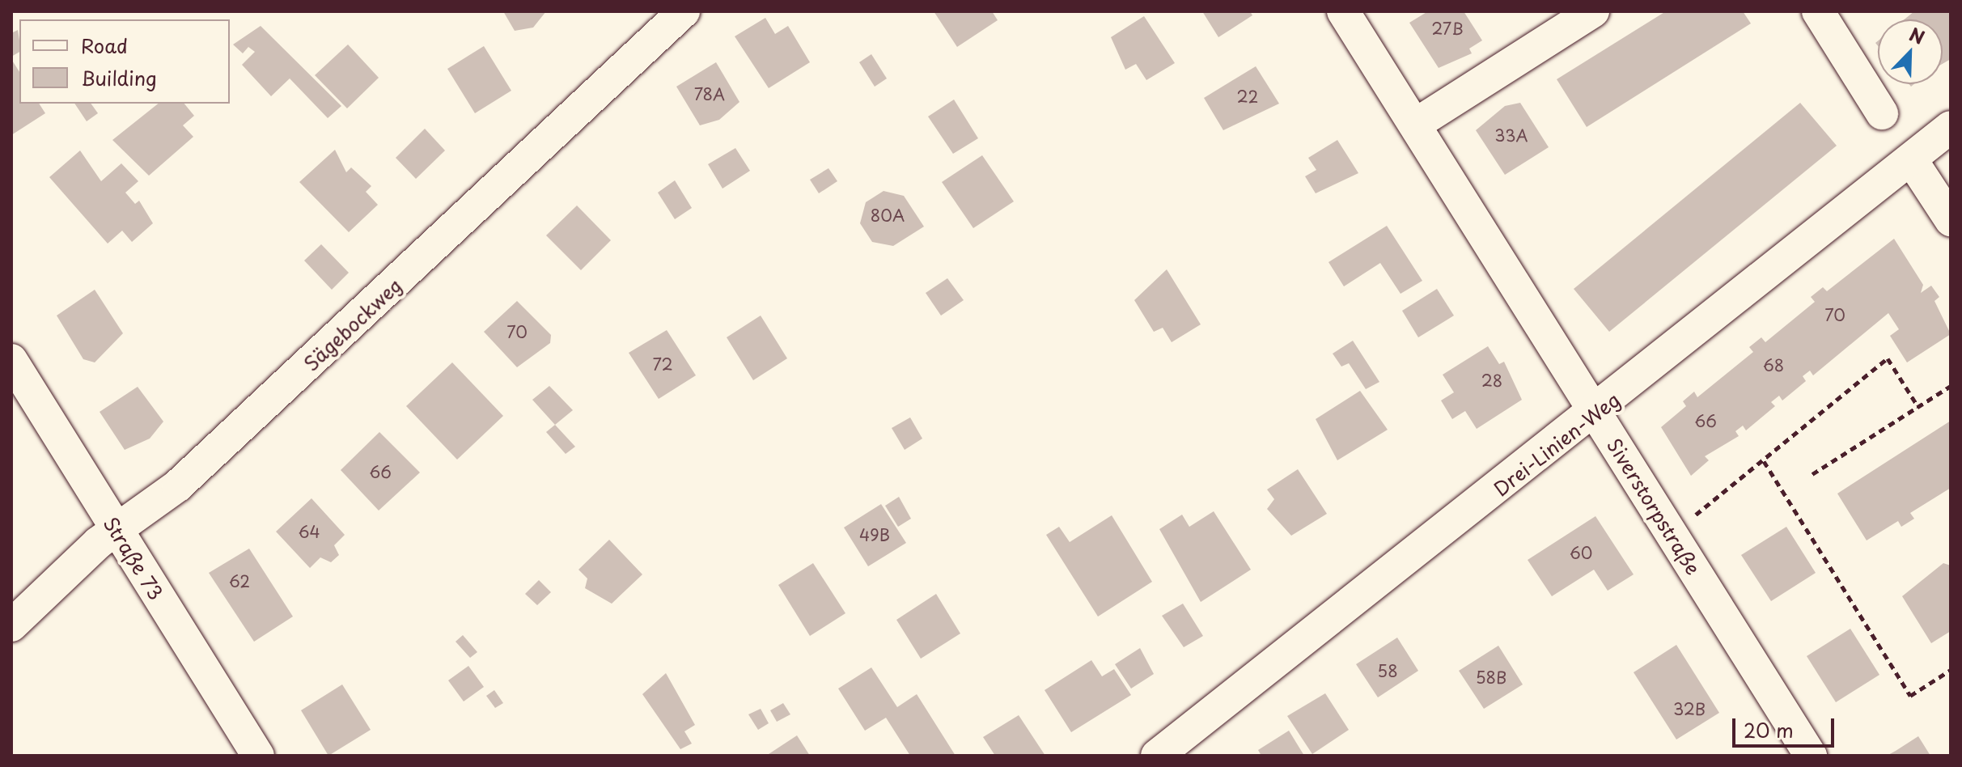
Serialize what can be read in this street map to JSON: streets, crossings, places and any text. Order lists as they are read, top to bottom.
{
  "streets": {
    "street": [
      "Sägebockweg",
      "Drei-Linien-Weg",
      "Siverstorpstraße",
      "Straße 73"
    ]
  },
  "crossings": [
    ["Sägebockweg", "Straße 73"],
    ["Drei-Linien-Weg", "Siverstorpstraße"]
  ],
  "house_numbers": [
    "27B",
    "78A",
    "22",
    "33A",
    "80A",
    "70",
    "70",
    "72",
    "68",
    "28",
    "66",
    "66",
    "64",
    "49B",
    "60",
    "62",
    "58",
    "58B",
    "32B"
  ],
  "legend": ["Road", "Building"],
  "scale_bar": "20 m",
  "north": "top right"
}
